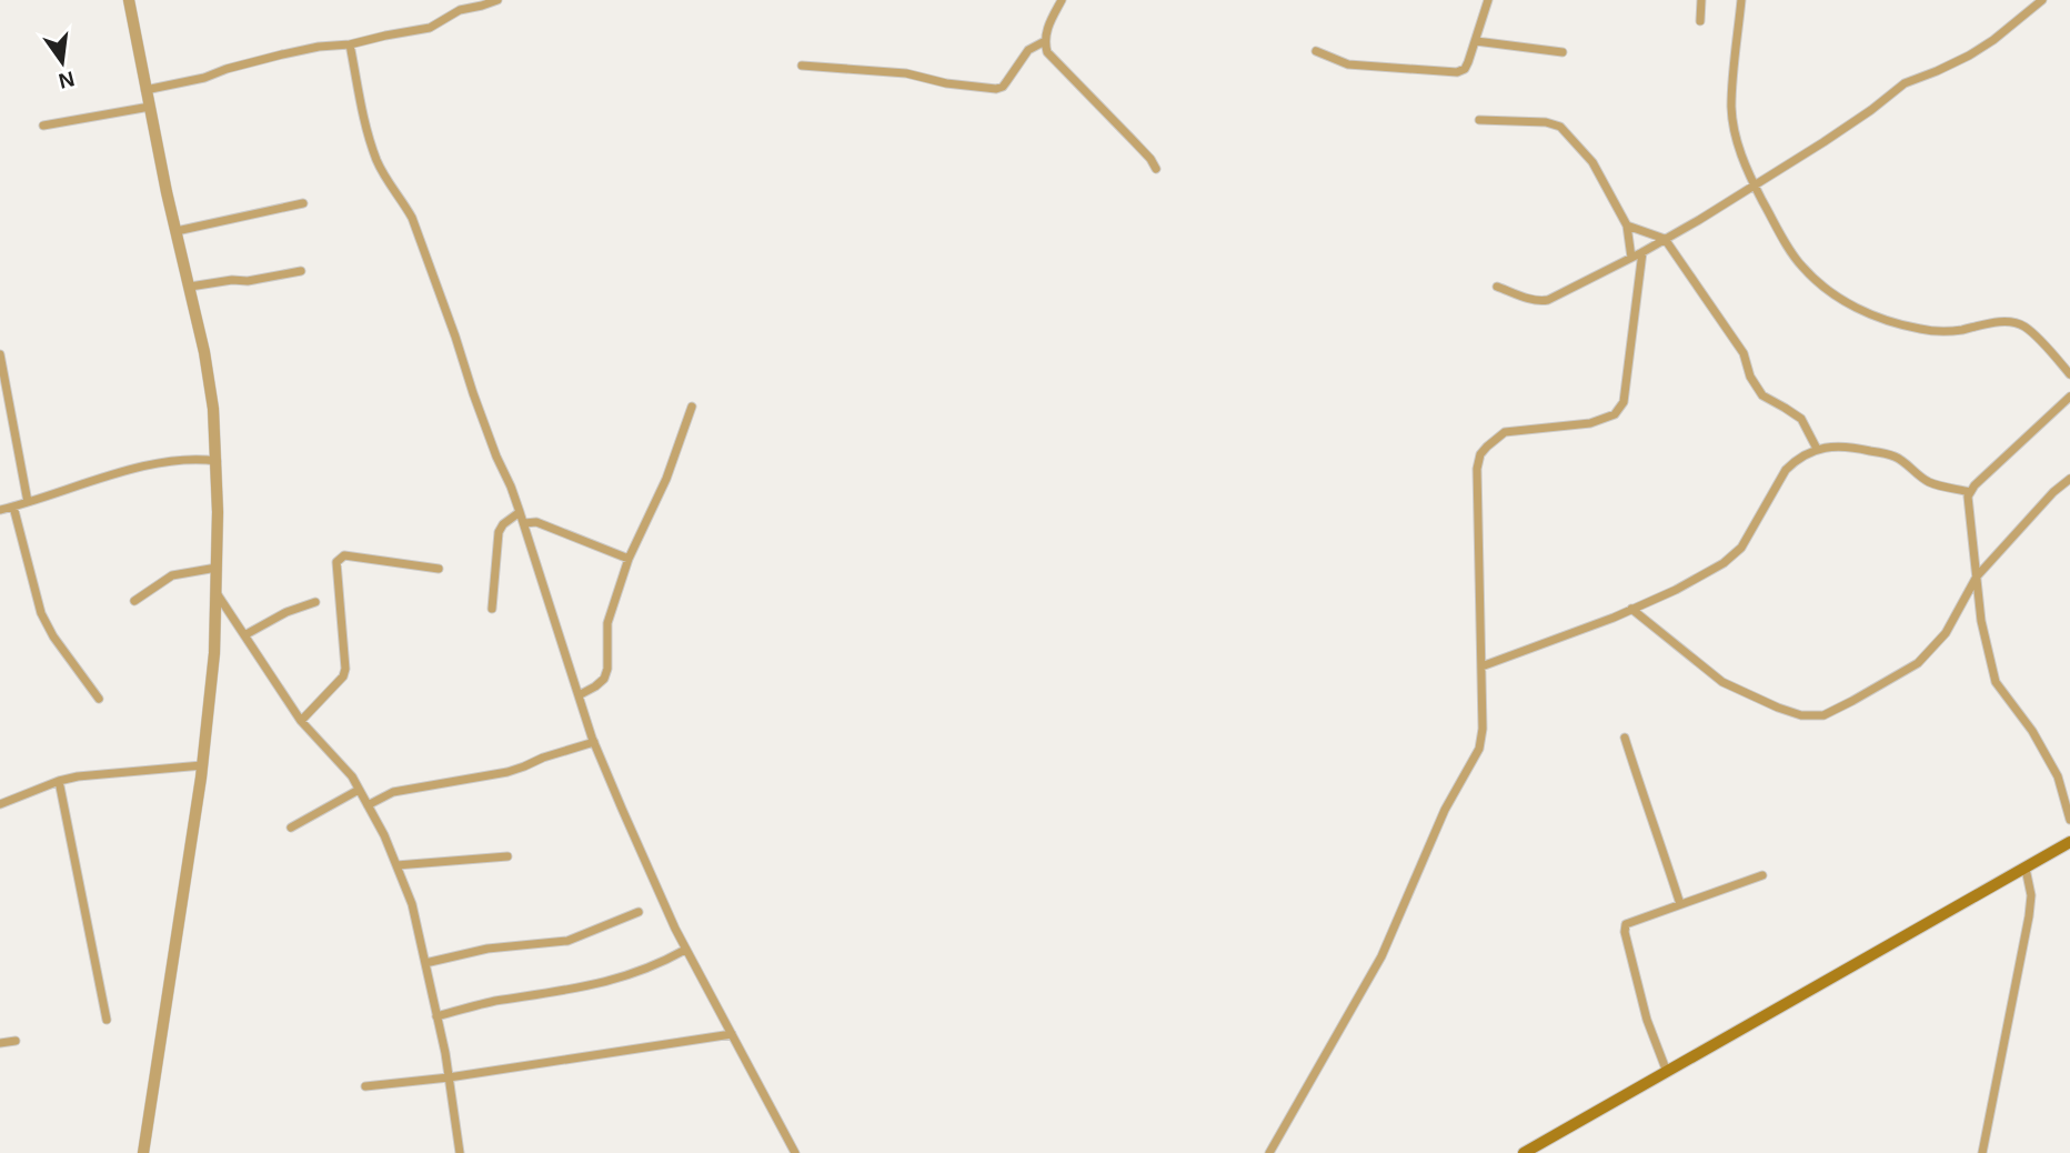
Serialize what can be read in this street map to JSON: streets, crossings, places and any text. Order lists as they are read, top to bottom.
{
  "north": "bottom"
}
